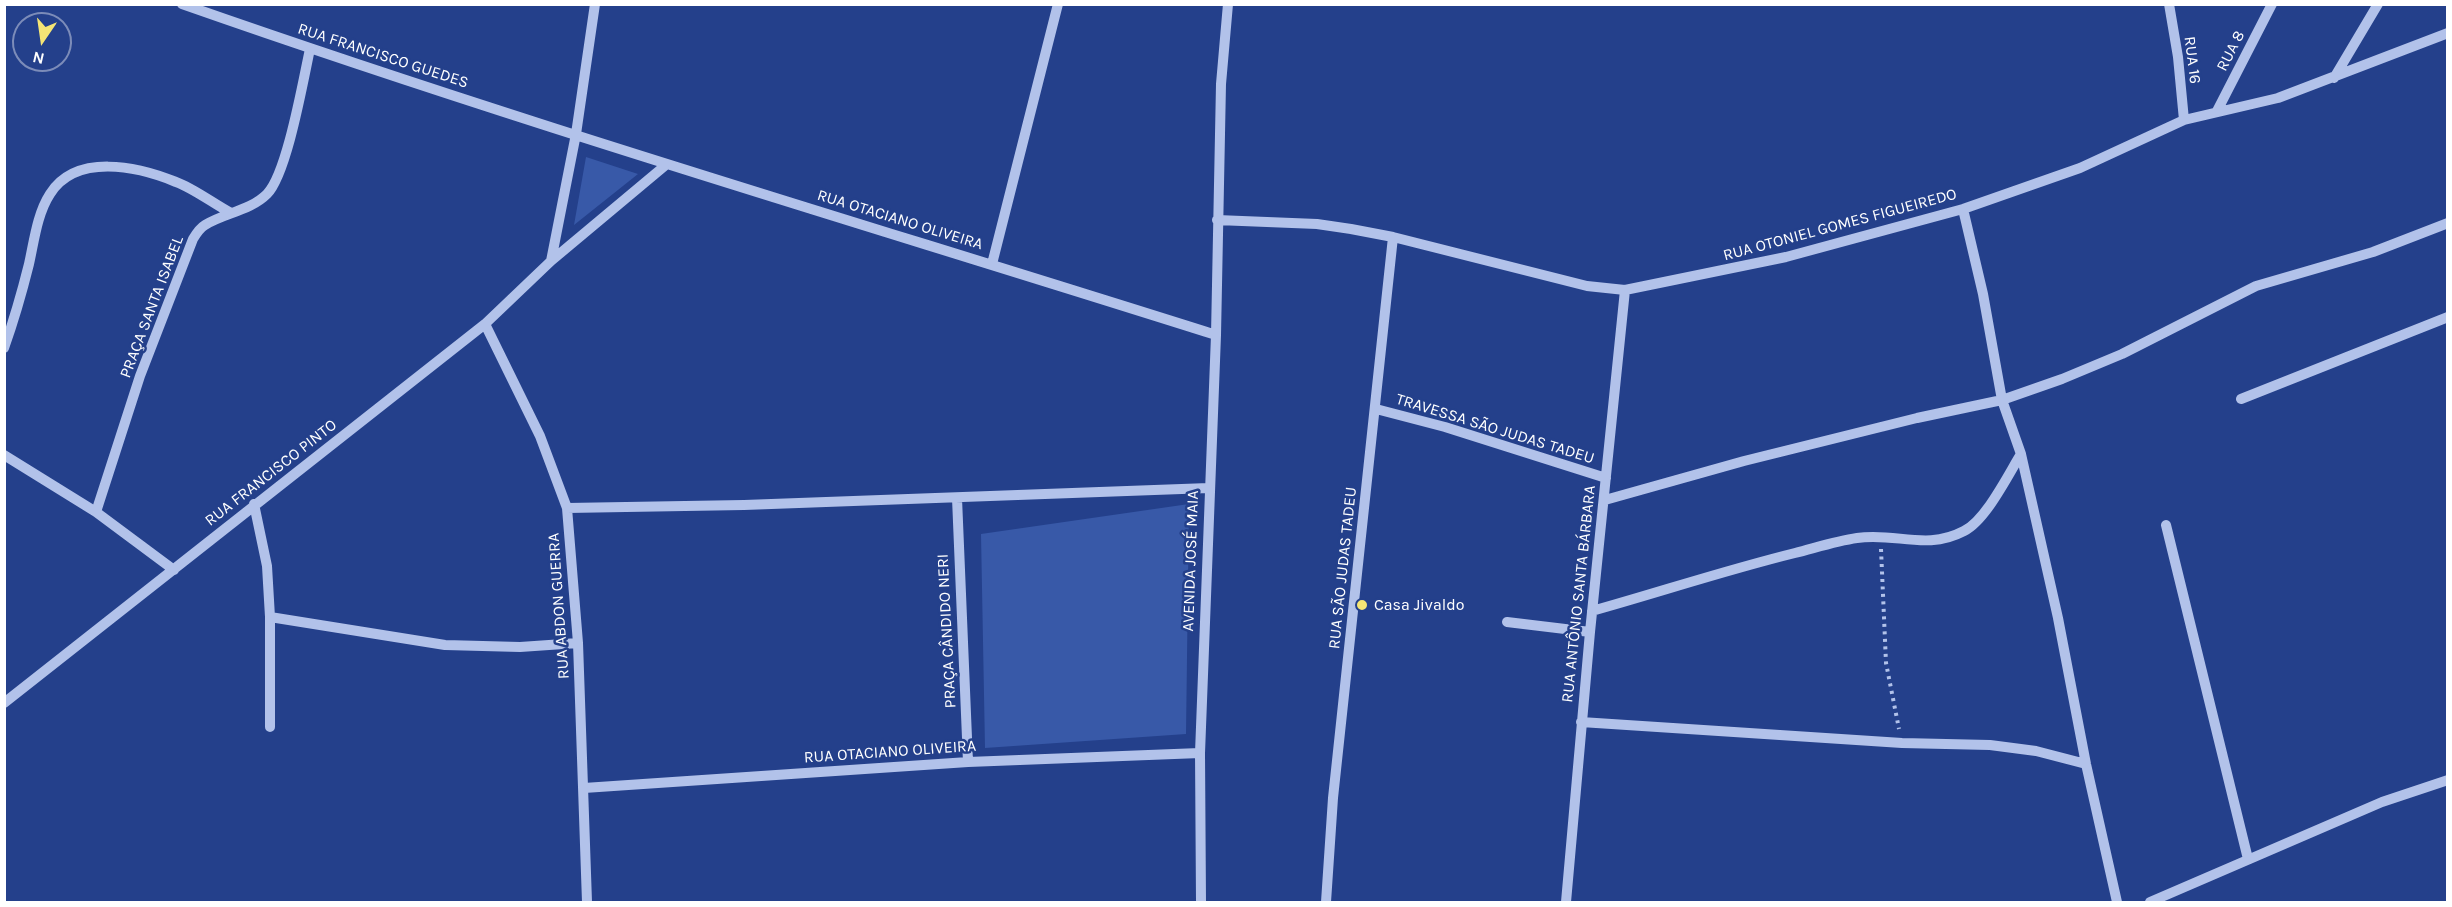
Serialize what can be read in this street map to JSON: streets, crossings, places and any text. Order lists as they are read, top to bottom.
{
  "streets": {
    "street": [
      "RUA 8",
      "RUA FRANCISCO GUEDES",
      "RUA 16",
      "RUA OTACIANO OLIVEIRA",
      "RUA OTONIEL GOMES FIGUEIREDO",
      "PRAÇA SANTA ISABEL",
      "TRAVESSA SÃO JUDAS TADEU",
      "RUA FRANCISCO PINTO",
      "AVENIDA JOSÉ MAIA",
      "RUA SÃO JUDAS TADEU",
      "RUA ANTÔNIO SANTA BÁRBARA",
      "RUA ABDON GUERRA",
      "PRAÇA CÂNDIDO NERI"
    ]
  },
  "crossings": [
    ["RUA 8", "RUA OTONIEL GOMES FIGUEIREDO"],
    ["RUA FRANCISCO GUEDES", "RUA OTACIANO OLIVEIRA"],
    ["RUA FRANCISCO GUEDES", "PRAÇA SANTA ISABEL"],
    ["RUA 16", "RUA OTONIEL GOMES FIGUEIREDO"],
    ["RUA OTACIANO OLIVEIRA", "AVENIDA JOSÉ MAIA"],
    ["RUA OTACIANO OLIVEIRA", "RUA ABDON GUERRA"],
    ["RUA OTACIANO OLIVEIRA", "PRAÇA CÂNDIDO NERI"],
    ["RUA OTONIEL GOMES FIGUEIREDO", "AVENIDA JOSÉ MAIA"],
    ["RUA OTONIEL GOMES FIGUEIREDO", "RUA SÃO JUDAS TADEU"],
    ["RUA OTONIEL GOMES FIGUEIREDO", "RUA ANTÔNIO SANTA BÁRBARA"],
    ["TRAVESSA SÃO JUDAS TADEU", "RUA SÃO JUDAS TADEU"],
    ["TRAVESSA SÃO JUDAS TADEU", "RUA ANTÔNIO SANTA BÁRBARA"],
    ["RUA FRANCISCO PINTO", "RUA ABDON GUERRA"]
  ],
  "places": ["Casa Jivaldo"],
  "north": "bottom"
}
